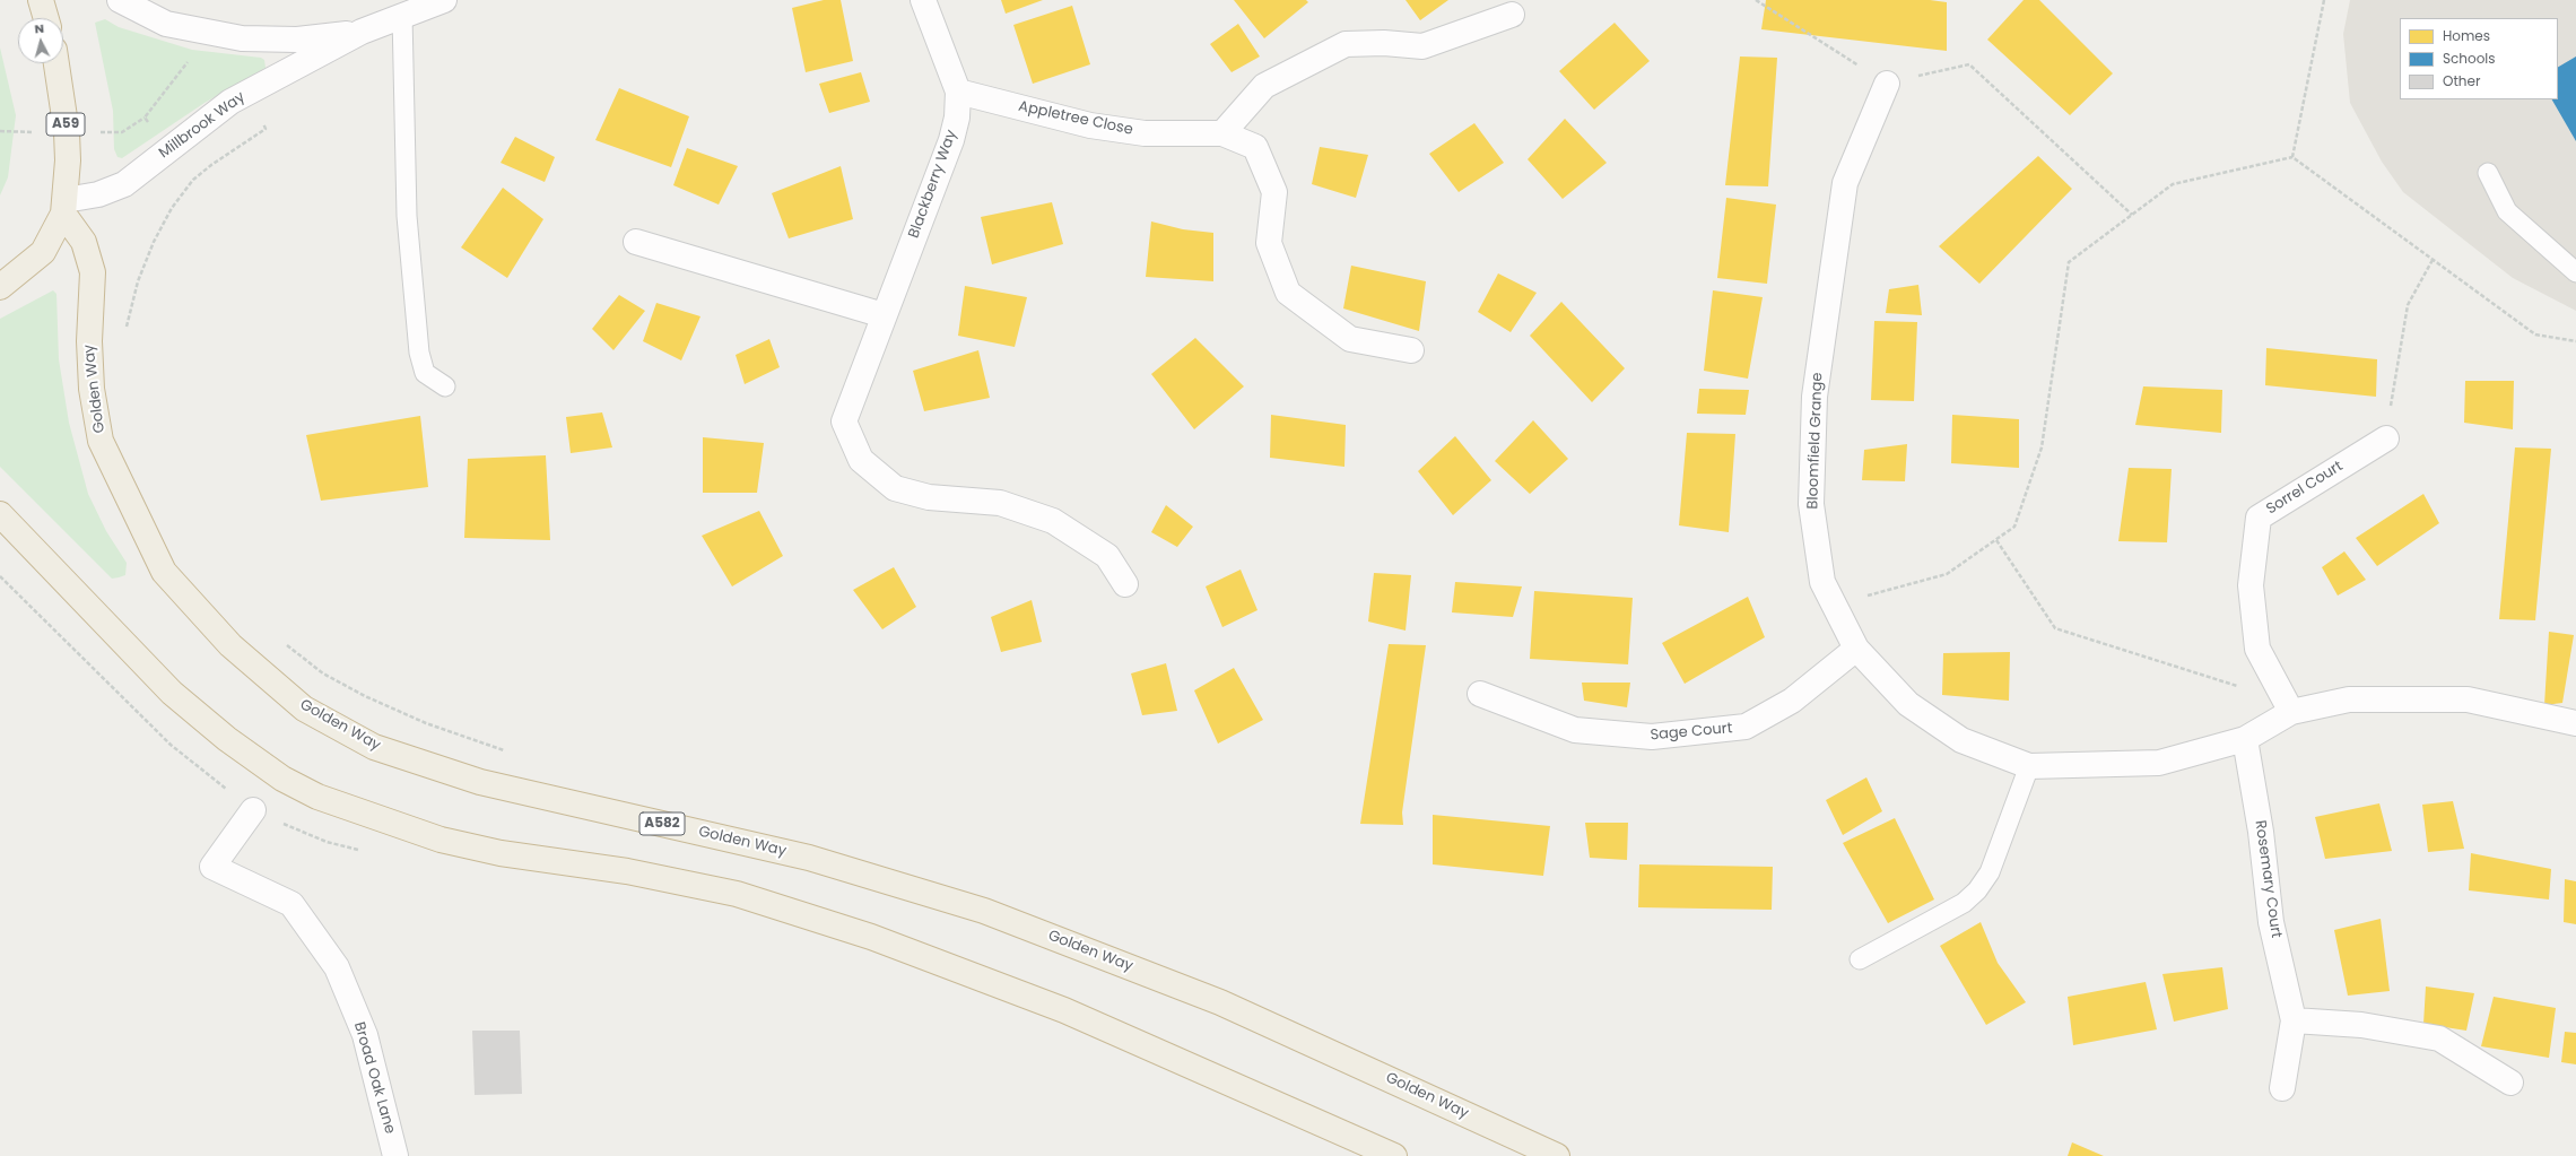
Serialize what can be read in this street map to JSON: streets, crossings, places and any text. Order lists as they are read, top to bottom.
{
  "streets": {
    "highway": ["A59", "Golden Way", "A582"],
    "street": [
      "Appletree Close",
      "Millbrook Way",
      "Blackberry Way",
      "Bloomfield Grange",
      "Sorrel Court",
      "Sage Court",
      "Rosemary Court",
      "Broad Oak Lane"
    ]
  },
  "crossings": [
    ["Appletree Close", "Blackberry Way"],
    ["A59", "Millbrook Way"],
    ["A59", "Golden Way"],
    ["Millbrook Way", "Golden Way"],
    ["Bloomfield Grange", "Sorrel Court"],
    ["Bloomfield Grange", "Sage Court"],
    ["Bloomfield Grange", "Rosemary Court"]
  ],
  "legend": ["Homes", "Schools", "Other"],
  "north": "top"
}
